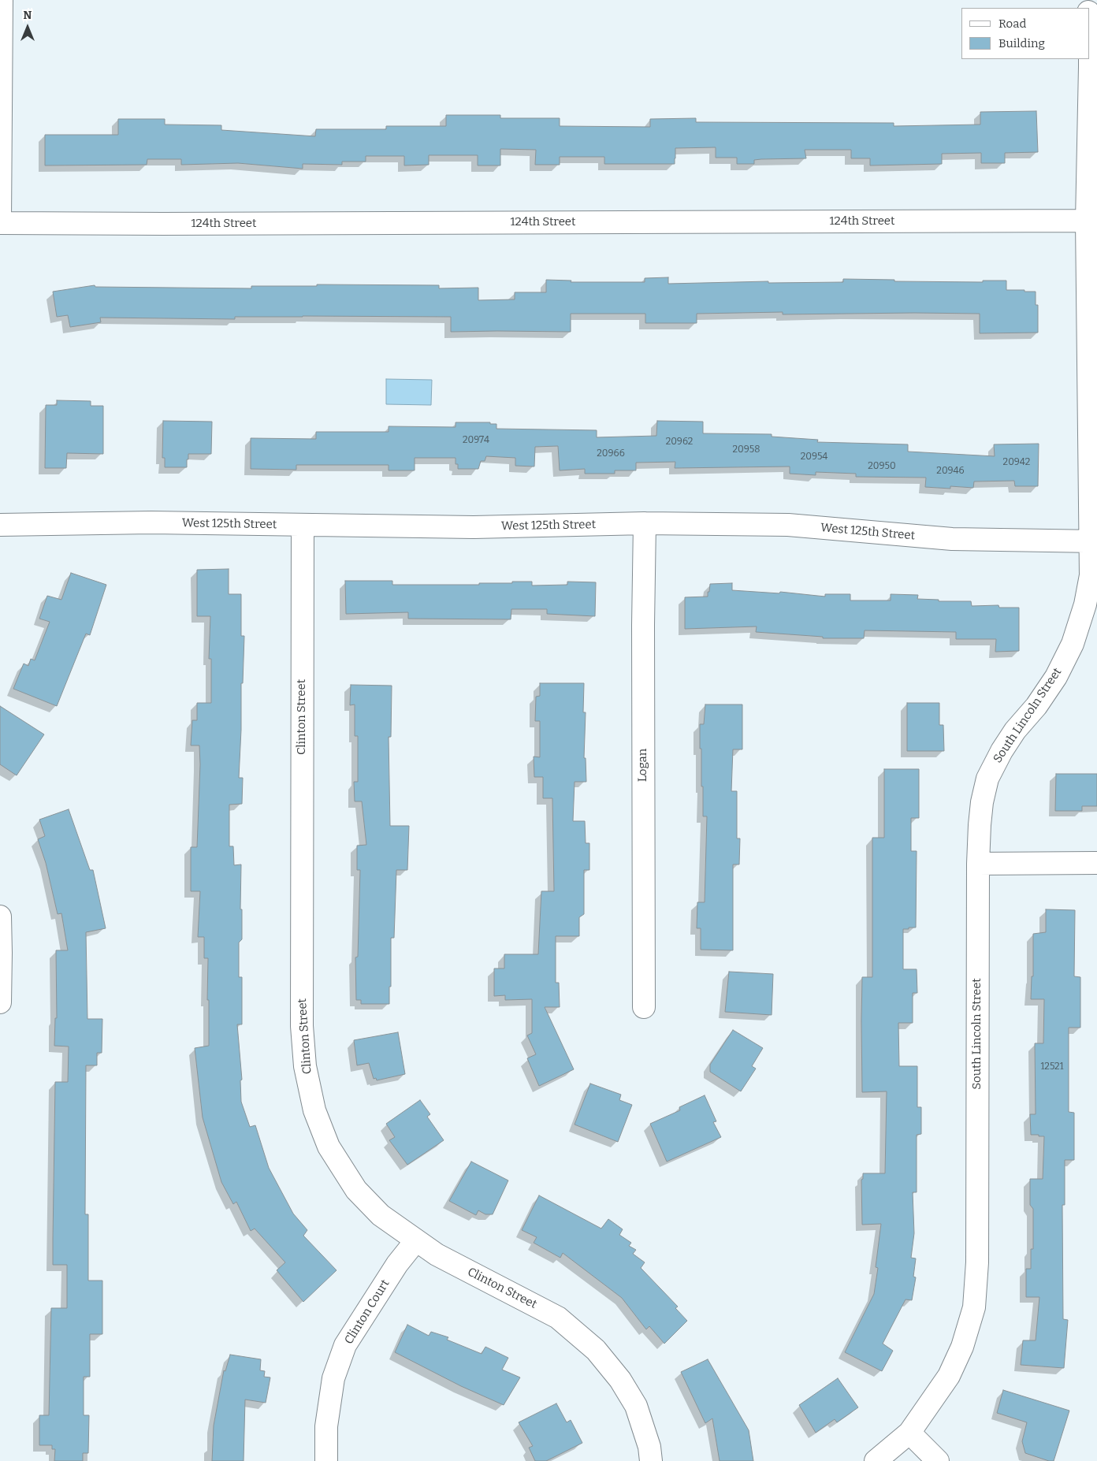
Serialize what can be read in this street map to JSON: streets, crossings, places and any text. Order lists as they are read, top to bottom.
{
  "streets": {
    "street": [
      "124th Street",
      "West 125th Street",
      "South Lincoln Street",
      "Clinton Street",
      "Logan",
      "Clinton Court"
    ]
  },
  "crossings": [
    ["124th Street", "South Lincoln Street"],
    ["West 125th Street", "South Lincoln Street"],
    ["West 125th Street", "Clinton Street"],
    ["West 125th Street", "Logan"],
    ["Clinton Street", "Clinton Court"]
  ],
  "house_numbers": [
    "20974",
    "20962",
    "20958",
    "20966",
    "20954",
    "20942",
    "20950",
    "20946",
    "12521"
  ],
  "legend": ["Road", "Building"],
  "north": "top"
}
